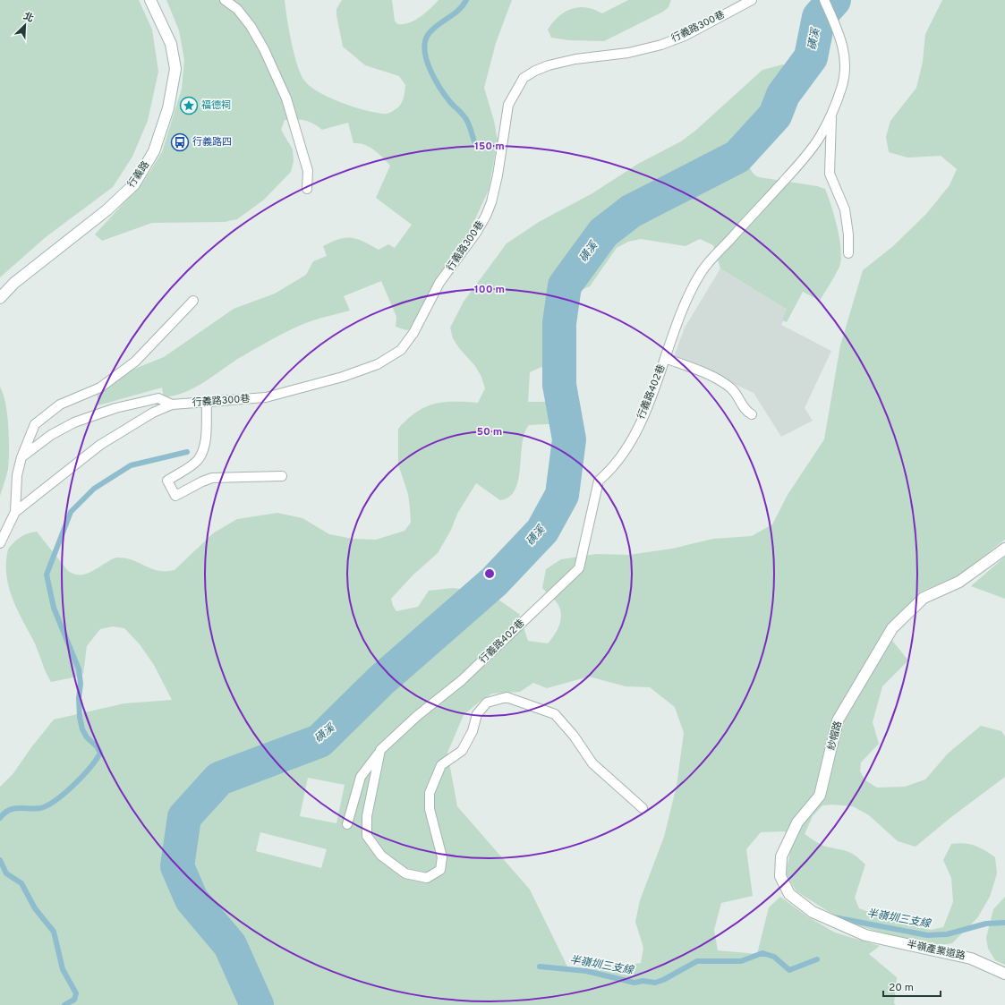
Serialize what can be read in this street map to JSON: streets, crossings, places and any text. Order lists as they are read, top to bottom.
{
  "streets": {
    "street": ["行義路", "紗帽路", "半嶺產業道路"],
    "lane": ["行義路300巷", "行義路402巷"]
  },
  "crossings": [
    ["紗帽路", "半嶺產業道路"]
  ],
  "water": ["磺溪", "半嶺圳三支線"],
  "places": {
    "place": ["福德祠"],
    "bus stop": ["行義路四"]
  },
  "scale_bar": "20 m",
  "north": "top right",
  "rings": ["150 m", "100 m", "50 m"]
}
